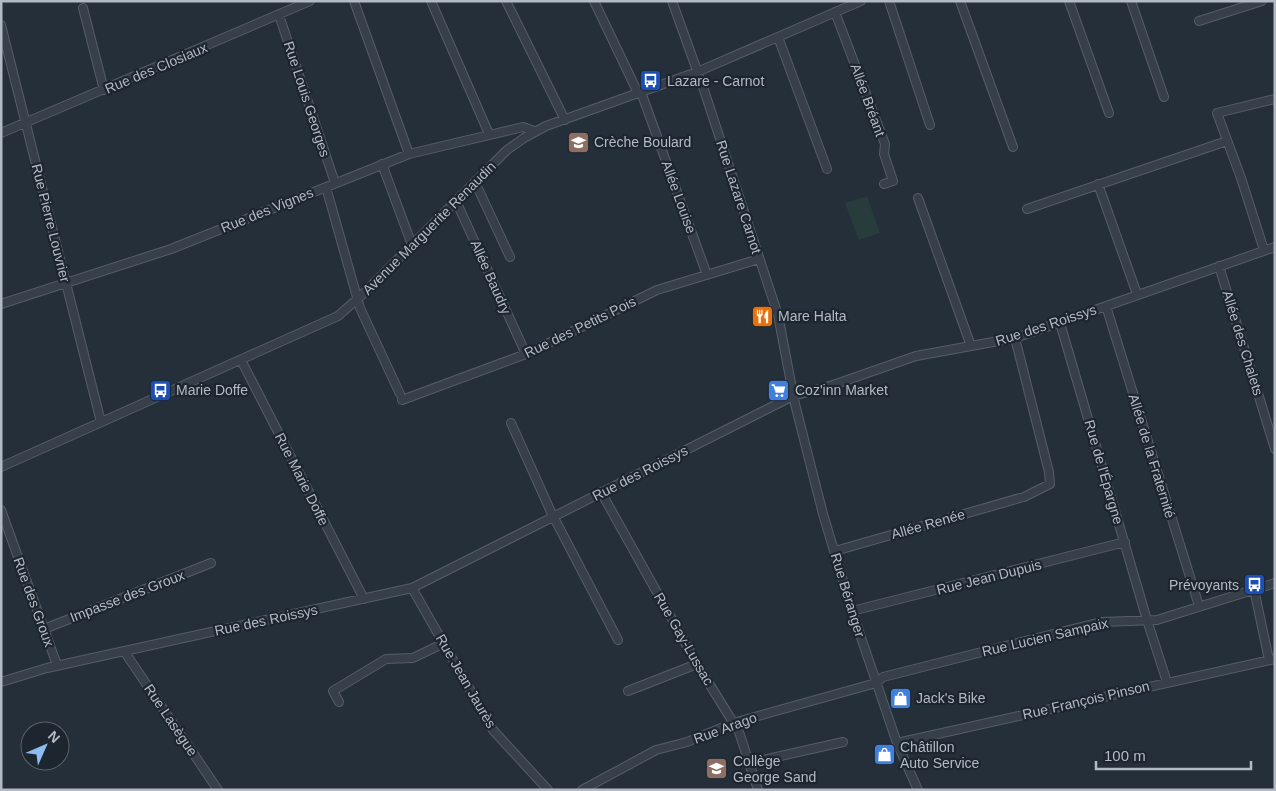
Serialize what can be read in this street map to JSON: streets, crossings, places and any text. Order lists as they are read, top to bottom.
{
  "streets": {
    "street": [
      "Rue des Closiaux",
      "Rue Louis Georges",
      "Allée Bréant",
      "Allée Louise",
      "Rue Lazare Carnot",
      "Rue des Vignes",
      "Rue Pierre Louvrier",
      "Avenue Marguerite Renaudin",
      "Allée Baudry",
      "Rue des Roissys",
      "Rue des Petits Pois",
      "Allée des Chalets",
      "Allée de la Fraternité",
      "Rue de l'Épargne",
      "Rue Marie Doffe",
      "Allée Renée",
      "Rue Jean Dupuis",
      "Rue Béranger",
      "Impasse des Groux",
      "Rue des Groux",
      "Rue Lucien Sampaix",
      "Rue Gay-Lussac",
      "Rue Jean Jaurès",
      "Rue François Pinson",
      "Rue Lasègue",
      "Rue Arago"
    ]
  },
  "crossings": [
    ["Rue des Closiaux", "Rue Louis Georges"],
    ["Rue des Closiaux", "Rue Pierre Louvrier"],
    ["Rue Louis Georges", "Rue des Vignes"],
    ["Allée Bréant", "Avenue Marguerite Renaudin"],
    ["Allée Louise", "Avenue Marguerite Renaudin"],
    ["Allée Louise", "Rue des Petits Pois"],
    ["Rue Lazare Carnot", "Avenue Marguerite Renaudin"],
    ["Rue Lazare Carnot", "Rue des Roissys"],
    ["Rue Lazare Carnot", "Rue des Petits Pois"],
    ["Rue Lazare Carnot", "Rue Béranger"],
    ["Rue des Vignes", "Rue Pierre Louvrier"],
    ["Rue des Vignes", "Avenue Marguerite Renaudin"],
    ["Rue Pierre Louvrier", "Avenue Marguerite Renaudin"],
    ["Avenue Marguerite Renaudin", "Allée Baudry"],
    ["Avenue Marguerite Renaudin", "Rue des Petits Pois"],
    ["Avenue Marguerite Renaudin", "Rue Marie Doffe"],
    ["Allée Baudry", "Rue des Petits Pois"],
    ["Rue des Roissys", "Allée des Chalets"],
    ["Rue des Roissys", "Allée de la Fraternité"],
    ["Rue des Roissys", "Rue de l'Épargne"],
    ["Rue des Roissys", "Rue Marie Doffe"],
    ["Rue des Roissys", "Allée Renée"],
    ["Rue des Roissys", "Rue Béranger"],
    ["Rue des Roissys", "Rue des Groux"],
    ["Rue des Roissys", "Rue Gay-Lussac"],
    ["Rue des Roissys", "Rue Jean Jaurès"],
    ["Rue des Roissys", "Rue Lasègue"],
    ["Allée de la Fraternité", "Rue Lucien Sampaix"],
    ["Rue de l'Épargne", "Rue Jean Dupuis"],
    ["Rue de l'Épargne", "Rue Lucien Sampaix"],
    ["Rue de l'Épargne", "Rue François Pinson"],
    ["Allée Renée", "Rue Béranger"],
    ["Rue Jean Dupuis", "Rue Béranger"],
    ["Rue Béranger", "Rue Lucien Sampaix"],
    ["Rue Béranger", "Rue François Pinson"],
    ["Rue Béranger", "Rue Arago"],
    ["Impasse des Groux", "Rue des Groux"],
    ["Rue Lucien Sampaix", "Rue Arago"],
    ["Rue Gay-Lussac", "Rue Arago"]
  ],
  "places": {
    "bus stop": ["Lazare - Carnot", "Marie Doffe", "Prévoyants"],
    "school or university": ["Crèche Boulard", "Collège George Sand"],
    "restaurant": ["Mare Halta"],
    "supermarket": ["Coz'inn Market"],
    "shop": ["Jack's Bike", "Châtillon Auto Service"]
  },
  "scale_bar": "100 m",
  "north": "top right"
}
